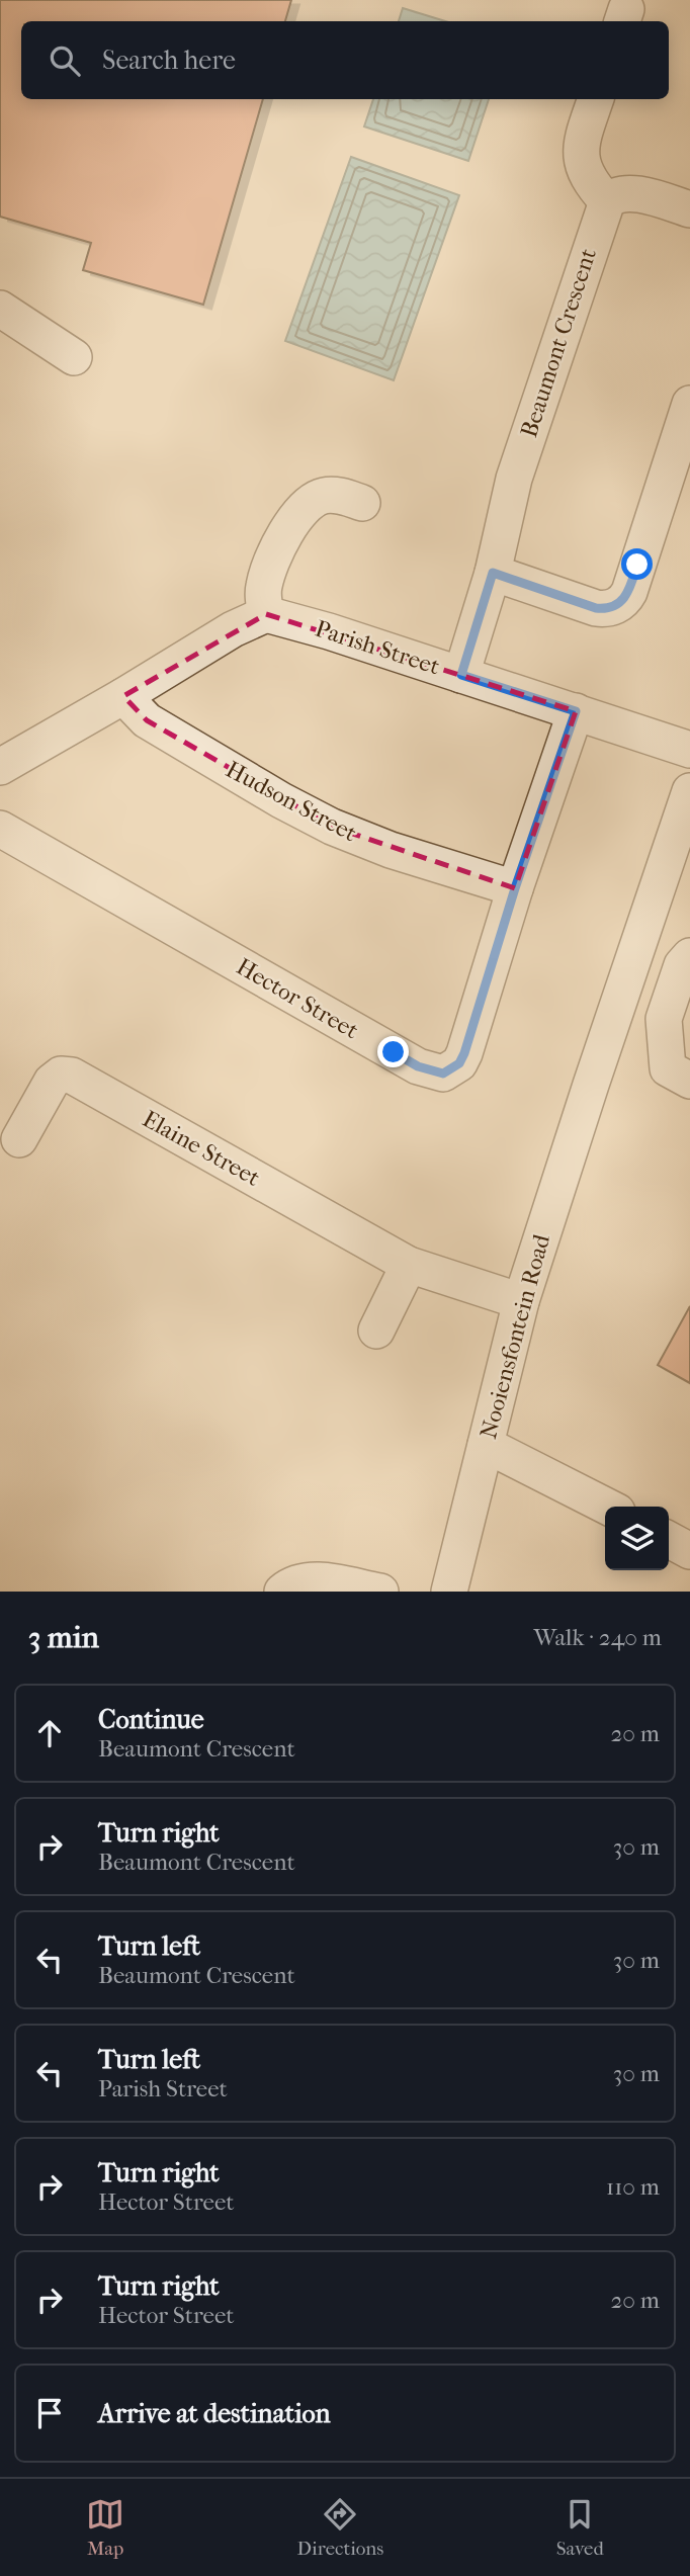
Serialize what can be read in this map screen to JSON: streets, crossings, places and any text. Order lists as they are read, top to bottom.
{
  "streets": {
    "street": [
      "Beaumont Crescent",
      "Parish Street",
      "Hudson Street",
      "Hector Street",
      "Elaine Street",
      "Nooiensfontein Road"
    ]
  },
  "crossings": [
    ["Beaumont Crescent", "Parish Street"],
    ["Parish Street", "Hector Street"],
    ["Hudson Street", "Hector Street"],
    ["Elaine Street", "Nooiensfontein Road"]
  ],
  "page": {
    "search": "Search here",
    "heading": ["3 min", "Walk · 240 m"],
    "list": [
      ["Continue", "Beaumont Crescent", "20 m"],
      ["Turn right", "Beaumont Crescent", "30 m"],
      ["Turn left", "Beaumont Crescent", "30 m"],
      ["Turn left", "Parish Street", "30 m"],
      ["Turn right", "Hector Street", "110 m"],
      ["Turn right", "Hector Street", "20 m"],
      "Arrive at destination"
    ],
    "nav": ["Map", "Directions", "Saved"]
  }
}
